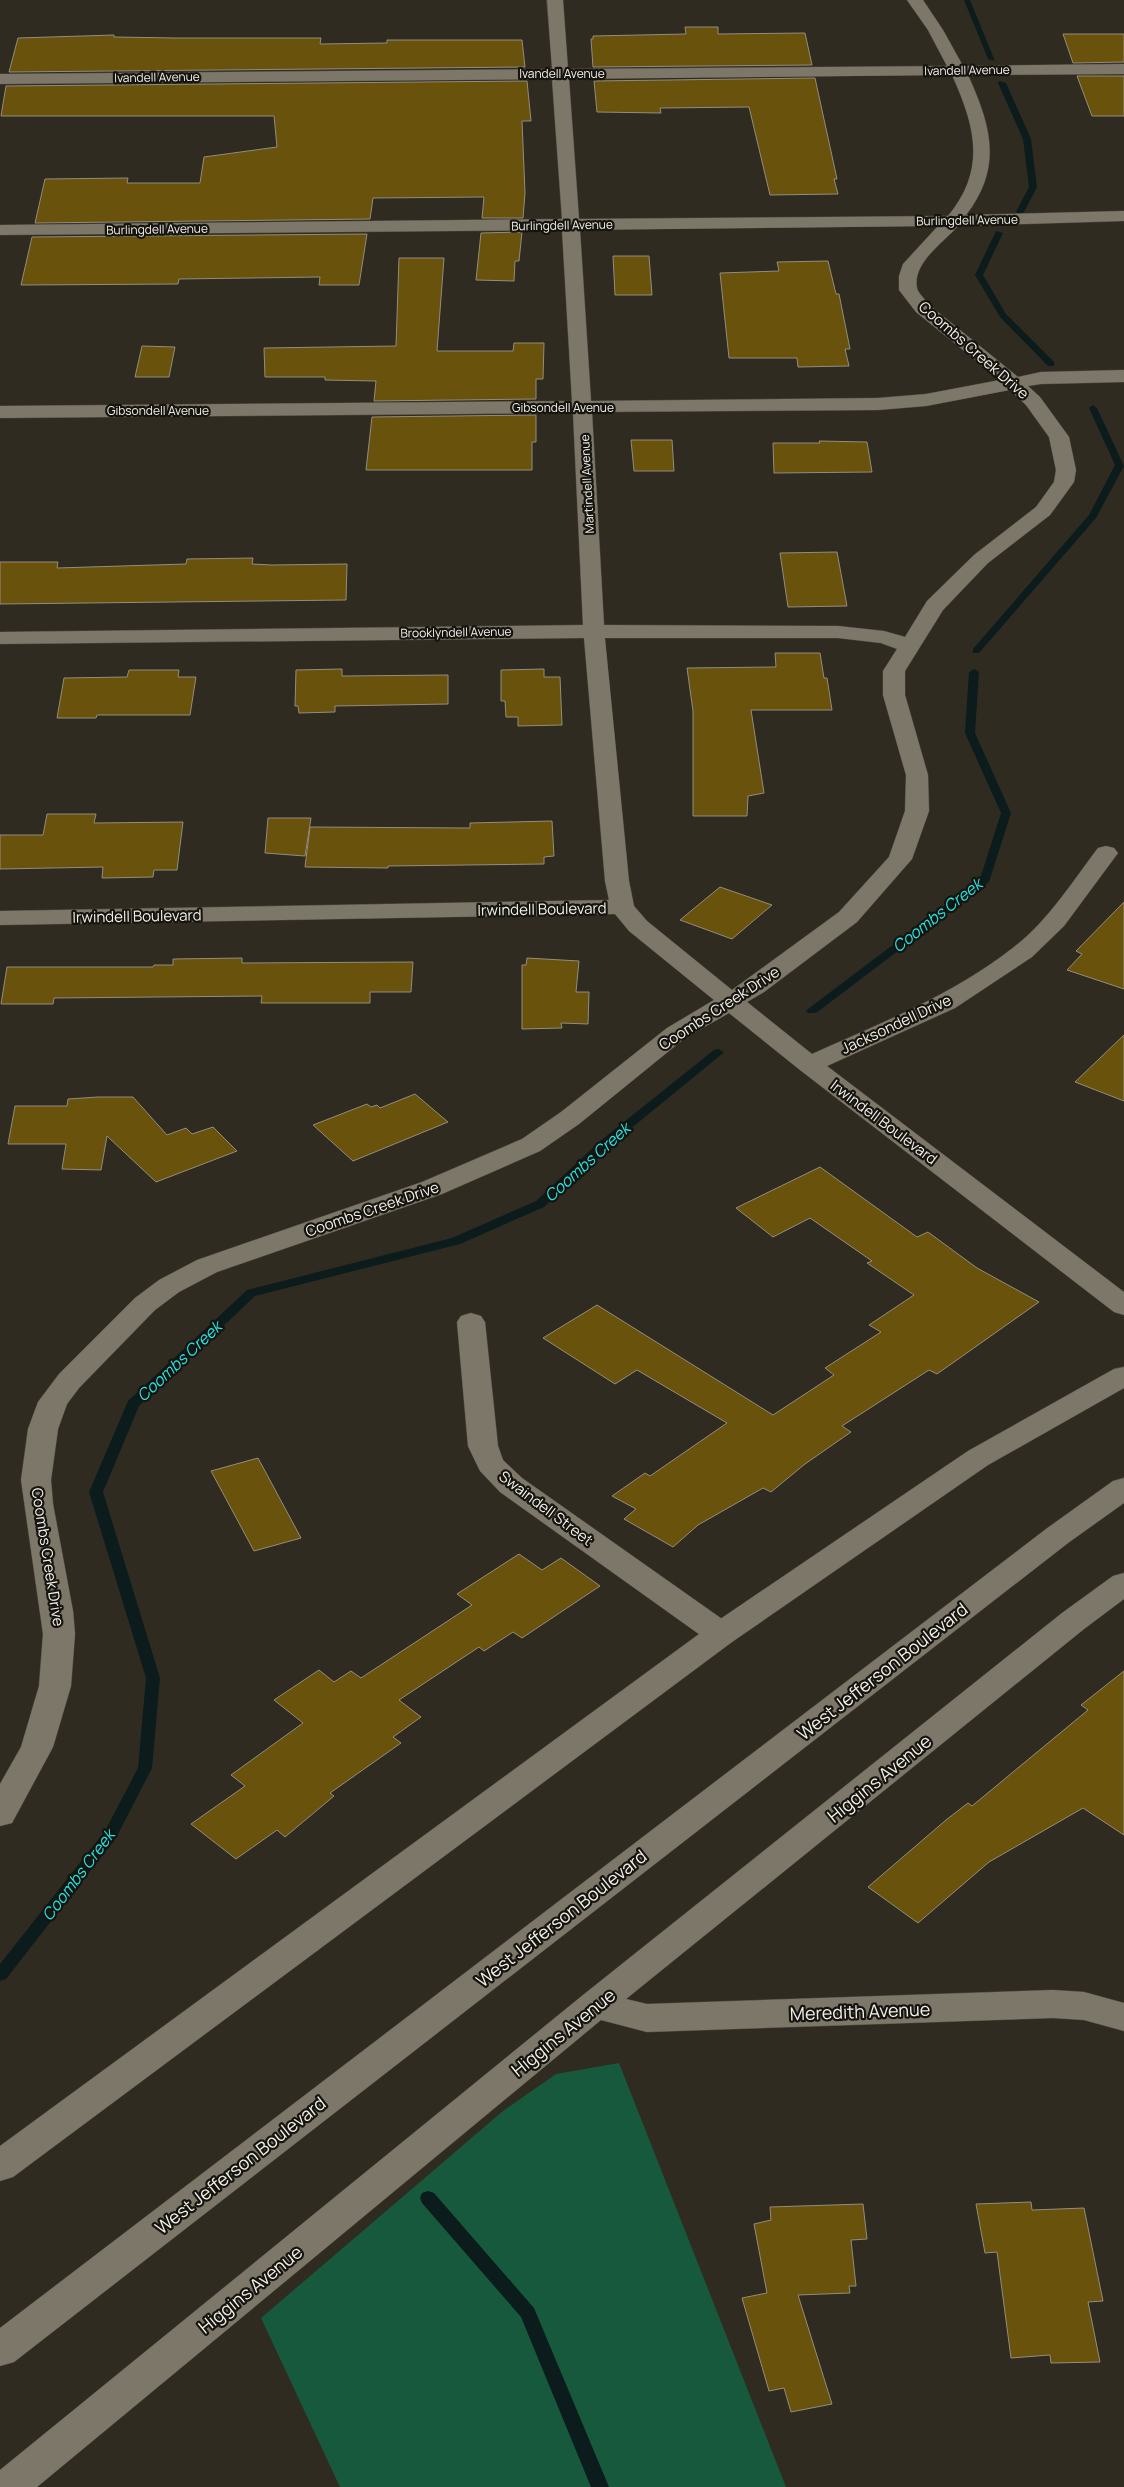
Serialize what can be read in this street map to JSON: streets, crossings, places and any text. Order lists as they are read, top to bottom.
{
  "streets": {
    "street": [
      "Ivandell Avenue",
      "Burlingdell Avenue",
      "Coombs Creek Drive",
      "Gibsondell Avenue",
      "Martindell Avenue",
      "Brooklyndell Avenue",
      "Irwindell Boulevard",
      "Jacksondell Drive",
      "Swaindell Street",
      "West Jefferson Boulevard",
      "Higgins Avenue",
      "Meredith Avenue"
    ]
  },
  "crossings": [
    ["Ivandell Avenue", "Coombs Creek Drive"],
    ["Ivandell Avenue", "Martindell Avenue"],
    ["Burlingdell Avenue", "Coombs Creek Drive"],
    ["Burlingdell Avenue", "Martindell Avenue"],
    ["Coombs Creek Drive", "Gibsondell Avenue"],
    ["Coombs Creek Drive", "Brooklyndell Avenue"],
    ["Coombs Creek Drive", "Irwindell Boulevard"],
    ["Gibsondell Avenue", "Martindell Avenue"],
    ["Martindell Avenue", "Brooklyndell Avenue"],
    ["Martindell Avenue", "Irwindell Boulevard"],
    ["Irwindell Boulevard", "Jacksondell Drive"],
    ["Higgins Avenue", "Meredith Avenue"]
  ],
  "water": ["Coombs Creek"]
}
